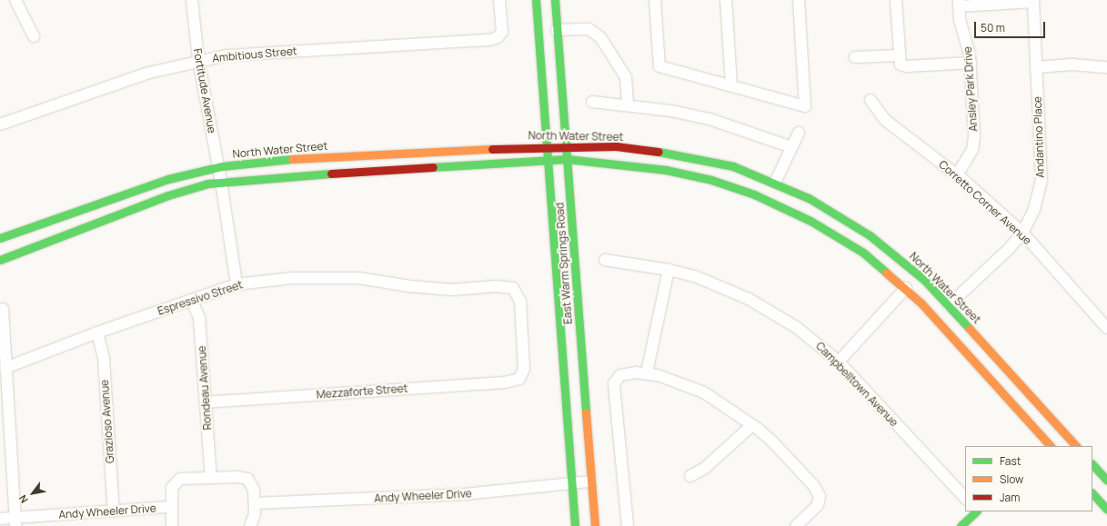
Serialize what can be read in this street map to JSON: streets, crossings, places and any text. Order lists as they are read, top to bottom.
{
  "streets": {
    "main road": ["North Water Street", "East Warm Springs Road"],
    "street": [
      "Ambitious Street",
      "Ansley Park Drive",
      "Fortitude Avenue",
      "Andantino Place",
      "Corretto Corner Avenue",
      "Espressivo Street",
      "Campbelltown Avenue",
      "Rondeau Avenue",
      "Mezzaforte Street",
      "Grazioso Avenue",
      "Andy Wheeler Drive"
    ]
  },
  "crossings": [
    ["Ambitious Street", "Fortitude Avenue"],
    ["Ansley Park Drive", "Corretto Corner Avenue"],
    ["Fortitude Avenue", "North Water Street"],
    ["Fortitude Avenue", "Espressivo Street"],
    ["North Water Street", "Andantino Place"],
    ["North Water Street", "East Warm Springs Road"],
    ["Andantino Place", "Corretto Corner Avenue"],
    ["East Warm Springs Road", "Andy Wheeler Drive"],
    ["Espressivo Street", "Rondeau Avenue"],
    ["Espressivo Street", "Mezzaforte Street"],
    ["Espressivo Street", "Grazioso Avenue"],
    ["Rondeau Avenue", "Mezzaforte Street"],
    ["Rondeau Avenue", "Andy Wheeler Drive"],
    ["Grazioso Avenue", "Andy Wheeler Drive"]
  ],
  "legend": ["Fast", "Slow", "Jam"],
  "scale_bar": "50 m",
  "north": "bottom left"
}
